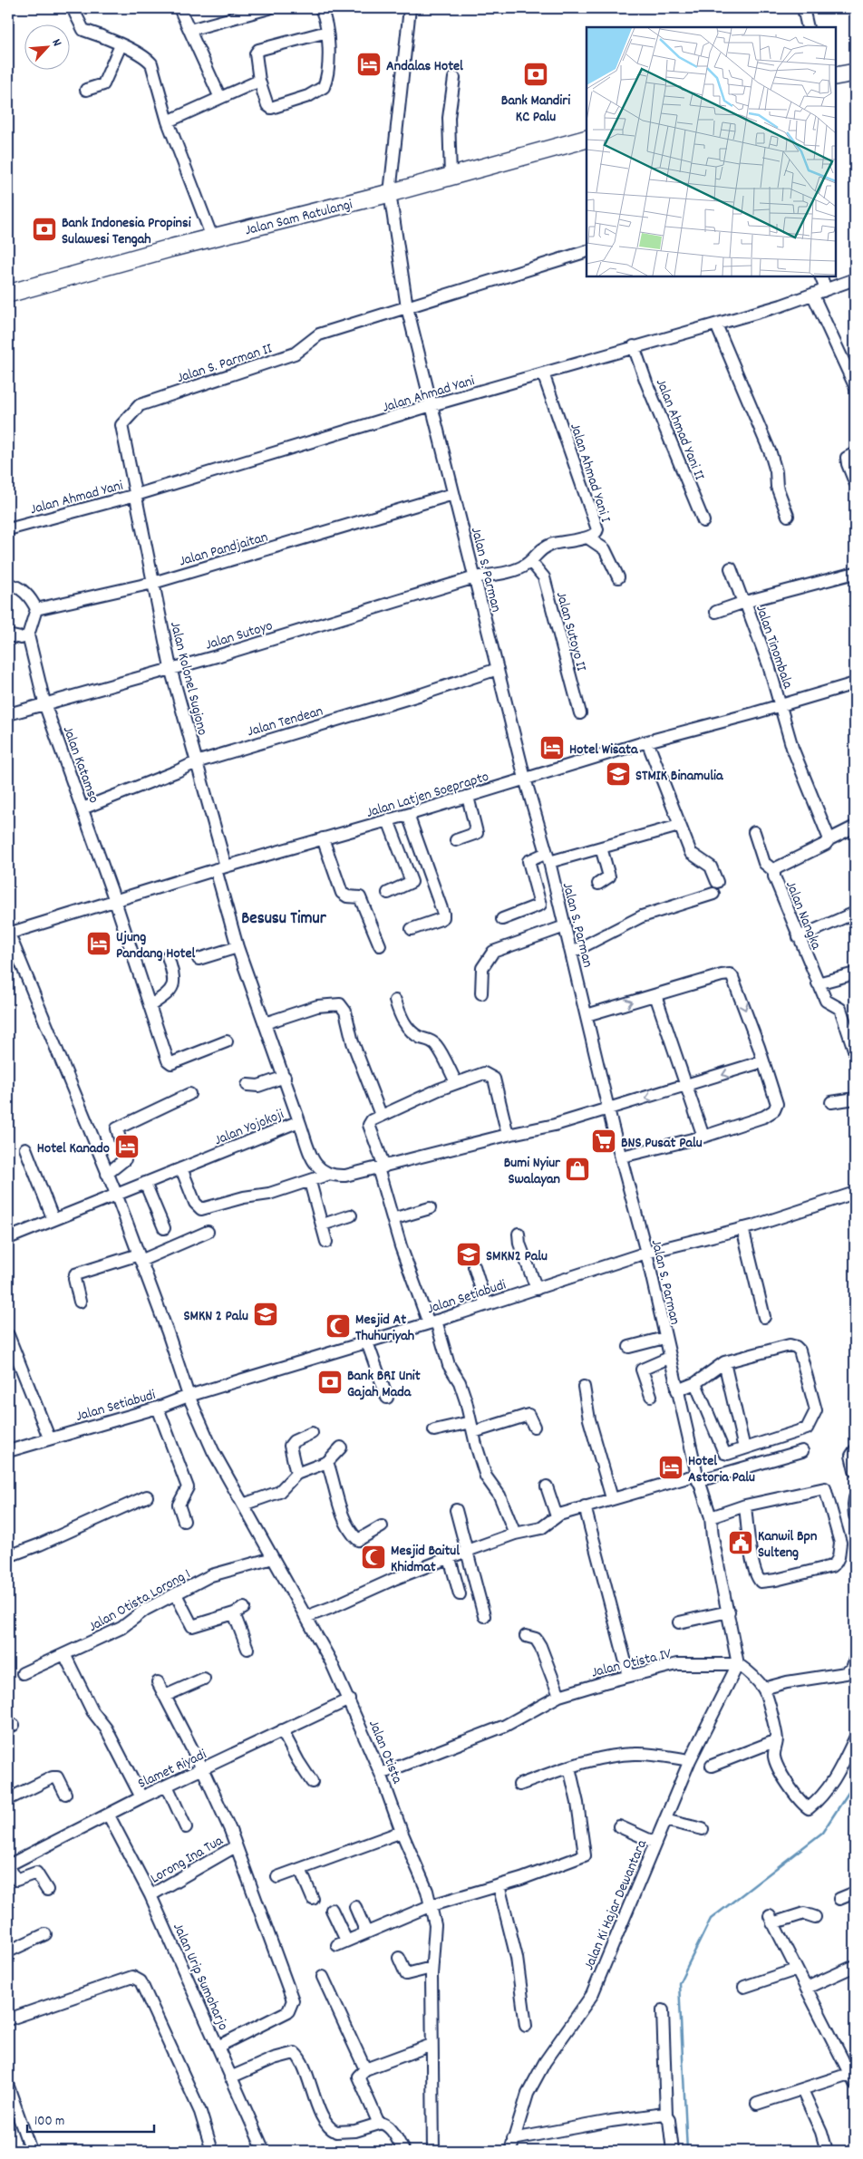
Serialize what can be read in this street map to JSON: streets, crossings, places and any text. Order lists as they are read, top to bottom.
{
  "streets": {
    "highway": ["Jalan Sam Ratulangi"],
    "street": [
      "Jalan S. Parman II",
      "Jalan Ahmad Yani",
      "Jalan Ahmad Yani II",
      "Jalan Ahmad Yani I",
      "Jalan Pandjaitan",
      "Jalan S. Parman",
      "Jalan Sutoyo II",
      "Jalan Sutoyo",
      "Jalan Tinombala",
      "Jalan Kolonel Sugiono",
      "Jalan Tendean",
      "Jalan Katamso",
      "Jalan Latjen Soeprapto",
      "Jalan Nangka",
      "Jalan Yojokoji",
      "Jalan Setiabudi",
      "Jalan Otista Lorong 1",
      "Jalan Otista IV",
      "Jalan Otista",
      "Slamet Riyadi",
      "Lorong Ina Tua",
      "Jalan Ki Hajar Dewantara",
      "Jalan Urip Sumoharjo"
    ]
  },
  "crossings": [
    ["Jalan Sam Ratulangi", "Jalan S. Parman"],
    ["Jalan S. Parman II", "Jalan Ahmad Yani"],
    ["Jalan S. Parman II", "Jalan S. Parman"],
    ["Jalan S. Parman II", "Jalan Kolonel Sugiono"],
    ["Jalan Ahmad Yani", "Jalan Ahmad Yani II"],
    ["Jalan Ahmad Yani", "Jalan Ahmad Yani I"],
    ["Jalan Ahmad Yani", "Jalan S. Parman"],
    ["Jalan Ahmad Yani", "Jalan Kolonel Sugiono"],
    ["Jalan Ahmad Yani I", "Jalan S. Parman"],
    ["Jalan Ahmad Yani I", "Jalan Sutoyo II"],
    ["Jalan Ahmad Yani I", "Jalan Sutoyo"],
    ["Jalan Pandjaitan", "Jalan S. Parman"],
    ["Jalan Pandjaitan", "Jalan Kolonel Sugiono"],
    ["Jalan S. Parman", "Jalan Sutoyo"],
    ["Jalan S. Parman", "Jalan Tendean"],
    ["Jalan S. Parman", "Jalan Latjen Soeprapto"],
    ["Jalan S. Parman", "Jalan Setiabudi"],
    ["Jalan S. Parman", "Jalan Otista IV"],
    ["Jalan S. Parman", "Jalan Ki Hajar Dewantara"],
    ["Jalan Sutoyo", "Jalan Kolonel Sugiono"],
    ["Jalan Sutoyo", "Jalan Katamso"],
    ["Jalan Tinombala", "Jalan Latjen Soeprapto"],
    ["Jalan Kolonel Sugiono", "Jalan Tendean"],
    ["Jalan Kolonel Sugiono", "Jalan Latjen Soeprapto"],
    ["Jalan Kolonel Sugiono", "Jalan Yojokoji"],
    ["Jalan Tendean", "Jalan Katamso"],
    ["Jalan Katamso", "Jalan Latjen Soeprapto"],
    ["Jalan Latjen Soeprapto", "Jalan Otista"],
    ["Jalan Yojokoji", "Jalan Otista"],
    ["Jalan Setiabudi", "Jalan Otista"],
    ["Jalan Otista Lorong 1", "Jalan Otista"],
    ["Jalan Otista IV", "Jalan Otista"],
    ["Jalan Otista IV", "Jalan Ki Hajar Dewantara"],
    ["Jalan Otista", "Slamet Riyadi"],
    ["Slamet Riyadi", "Jalan Urip Sumoharjo"],
    ["Lorong Ina Tua", "Jalan Urip Sumoharjo"]
  ],
  "districts": ["Besusu Timur"],
  "places": {
    "hotel": [
      "Andalas Hotel",
      "Hotel Wisata",
      "Ujung Pandang Hotel",
      "Hotel Kanado",
      "Hotel Astoria Palu"
    ],
    "bank": ["Bank Mandiri KC Palu", "Bank Indonesia Propinsi Sulawesi Tengah", "Bank BRI Unit Gajah Mada"],
    "school or university": ["STMIK Binamulia", "SMKN2 Palu", "SMKN 2 Palu"],
    "supermarket": ["BNS Pusat Palu"],
    "shop": ["Bumi Nyiur Swalayan"],
    "mosque": ["Mesjid At Thuhuriyah", "Mesjid Baitul Khidmat"],
    "public building": ["Kanwil Bpn Sulteng"]
  },
  "scale_bar": "100 m",
  "north": "top right"
}
